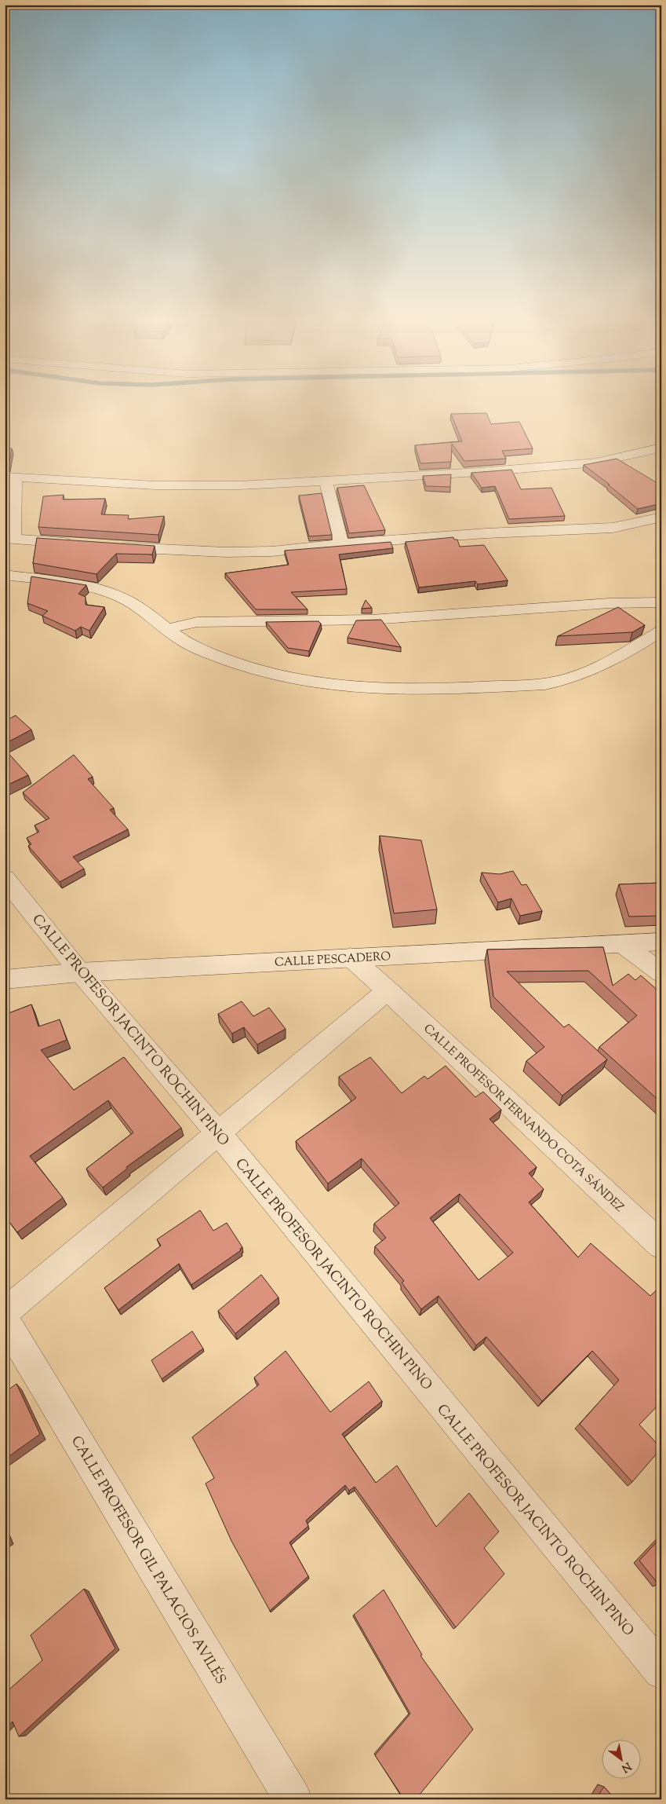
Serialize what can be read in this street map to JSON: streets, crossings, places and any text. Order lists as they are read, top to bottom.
{
  "streets": {
    "street": [
      "CALLE PESCADERO",
      "CALLE PROFESOR JACINTO ROCHIN PINO",
      "CALLE PROFESOR FERNANDO COTA SÁNDEZ",
      "CALLE PROFESOR GIL PALACIOS AVILÉS"
    ]
  },
  "crossings": [
    ["CALLE PESCADERO", "CALLE PROFESOR JACINTO ROCHIN PINO"],
    ["CALLE PESCADERO", "CALLE PROFESOR FERNANDO COTA SÁNDEZ"]
  ],
  "north": "bottom right"
}
